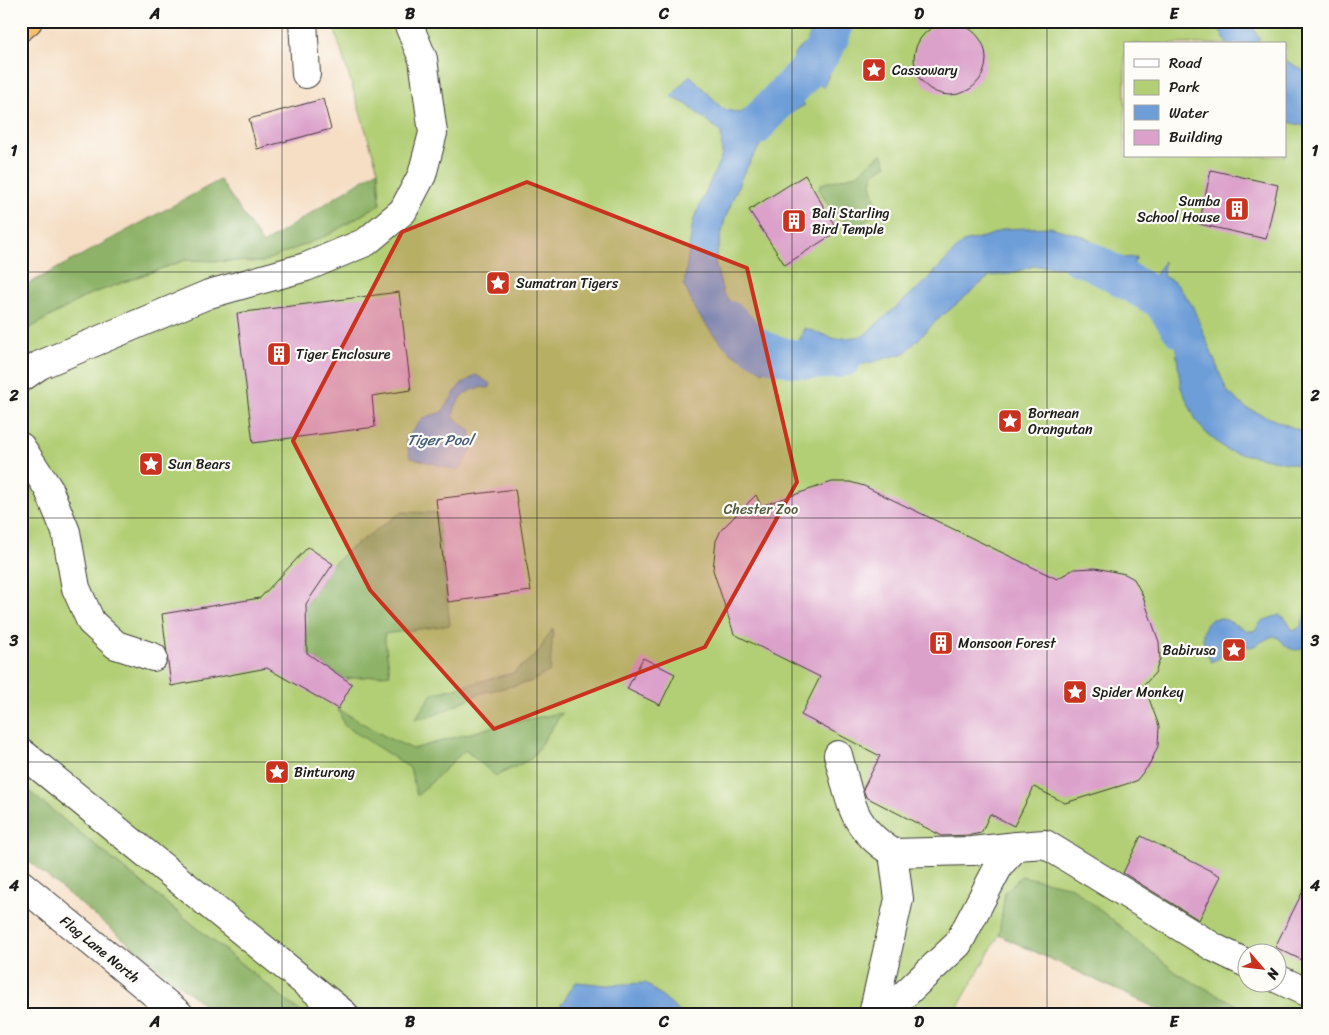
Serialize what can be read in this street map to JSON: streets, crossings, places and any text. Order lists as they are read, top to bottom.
{
  "streets": {
    "street": ["Flag Lane North"]
  },
  "water": ["Tiger Pool"],
  "parks": ["Chester Zoo"],
  "places": {
    "place": [
      "Cassowary",
      "Sumatran Tigers",
      "Bornean Orangutan",
      "Sun Bears",
      "Babirusa",
      "Spider Monkey",
      "Binturong"
    ],
    "building": [
      "Sumba School House",
      "Bali Starling Bird Temple",
      "Tiger Enclosure",
      "Monsoon Forest"
    ]
  },
  "legend": [
    "Road",
    "Park",
    "Water",
    "Building"
  ],
  "north": "bottom right",
  "grid": {
    "columns": [
      "A",
      "B",
      "C",
      "D",
      "E"
    ],
    "rows": [
      "1",
      "2",
      "3",
      "4"
    ]
  }
}
